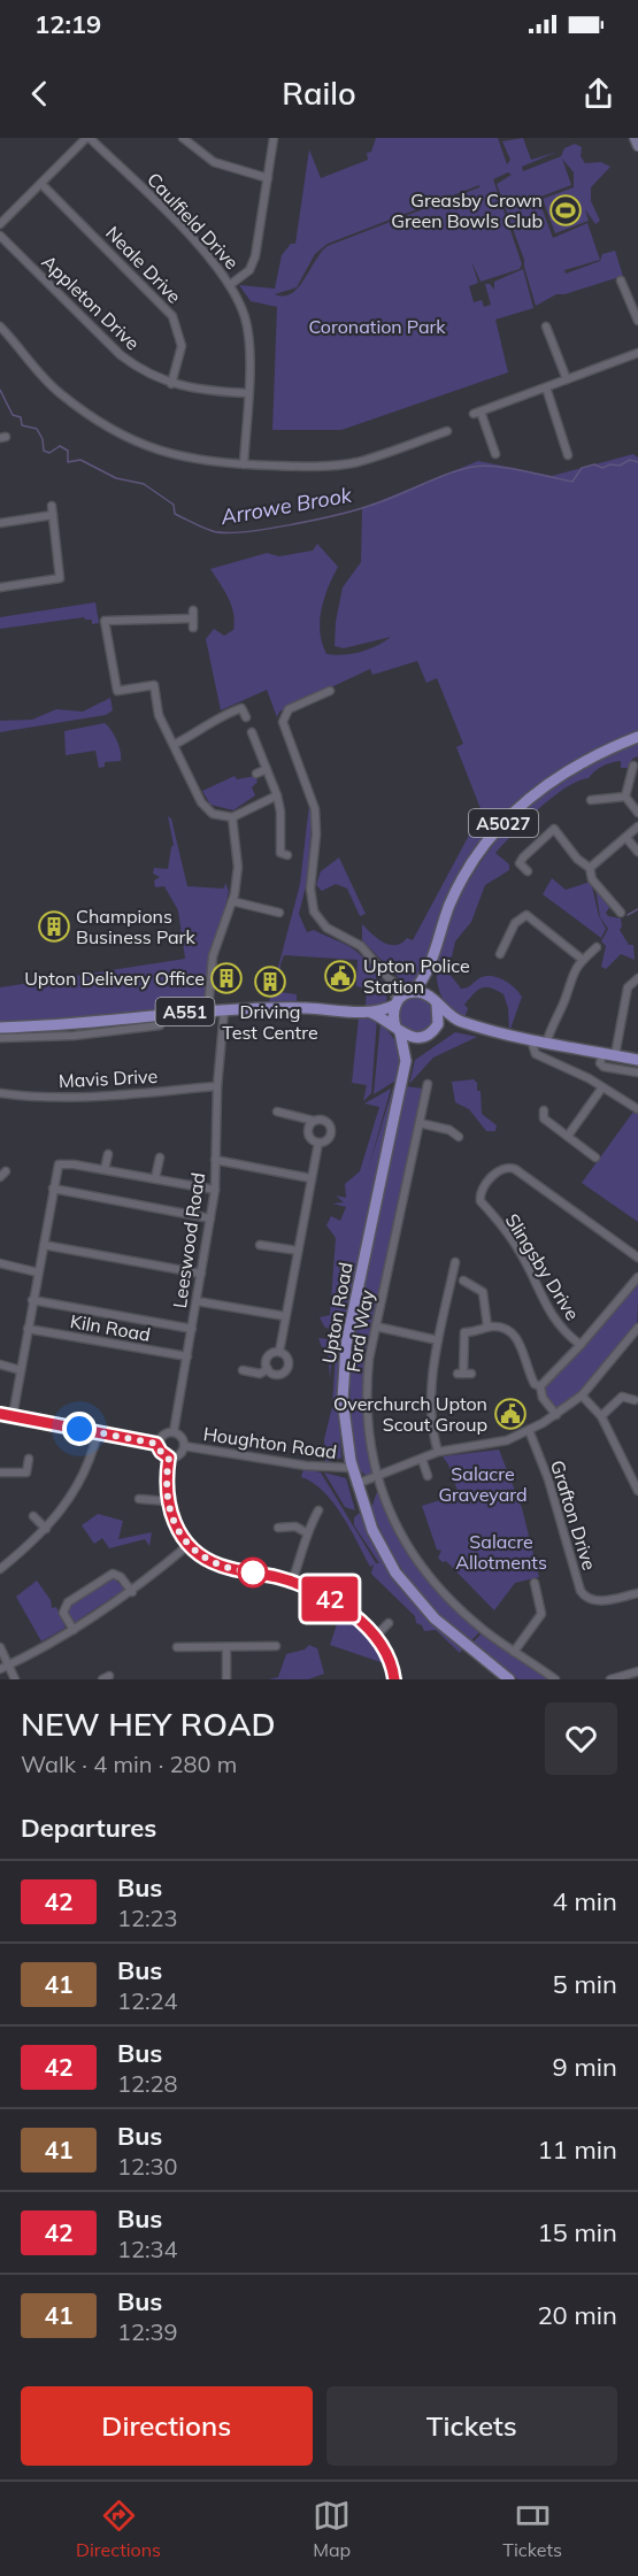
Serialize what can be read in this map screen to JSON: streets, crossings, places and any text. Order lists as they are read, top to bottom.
{
  "streets": {
    "main road": ["A5027", "A551", "Upton Road"],
    "street": [
      "Caulfield Drive",
      "Neale Drive",
      "Appleton Drive",
      "Mavis Drive",
      "Leeswood Road",
      "Slingsby Drive",
      "Kiln Road",
      "Ford Way",
      "Houghton Road",
      "Grafton Drive"
    ]
  },
  "crossings": [
    ["Caulfield Drive", "Appleton Drive"],
    ["Neale Drive", "Appleton Drive"],
    ["A5027", "A551"],
    ["A5027", "Upton Road"],
    ["A551", "Leeswood Road"],
    ["A551", "Upton Road"],
    ["Mavis Drive", "Leeswood Road"],
    ["Leeswood Road", "Kiln Road"],
    ["Leeswood Road", "Houghton Road"],
    ["Upton Road", "Houghton Road"]
  ],
  "water": ["Arrowe Brook"],
  "parks": ["Coronation Park", "Salacre Graveyard", "Salacre Allotments"],
  "places": {
    "sports": ["Greasby Crown Green Bowls Club"],
    "building": ["Champions Business Park", "Upton Delivery Office", "Driving Test Centre"],
    "public building": ["Upton Police Station", "Overchurch Upton Scout Group"]
  },
  "lines": ["bus line 42"],
  "page": {
    "status": "12:19",
    "header": "Railo",
    "on_map": "42",
    "heading": [
      ["NEW HEY ROAD", "Walk · 4 min · 280 m"],
      "Departures"
    ],
    "list": [
      {
        "mark": "42",
        "name": "Bus",
        "note": "12:23",
        "value": "4 min"
      },
      {
        "mark": "41",
        "name": "Bus",
        "note": "12:24",
        "value": "5 min"
      },
      {
        "mark": "42",
        "name": "Bus",
        "note": "12:28",
        "value": "9 min"
      },
      {
        "mark": "41",
        "name": "Bus",
        "note": "12:30",
        "value": "11 min"
      },
      {
        "mark": "42",
        "name": "Bus",
        "note": "12:34",
        "value": "15 min"
      },
      {
        "mark": "41",
        "name": "Bus",
        "note": "12:39",
        "value": "20 min"
      }
    ],
    "buttons": ["Directions", "Tickets"],
    "tabs": ["Directions", "Map", "Tickets"]
  }
}
